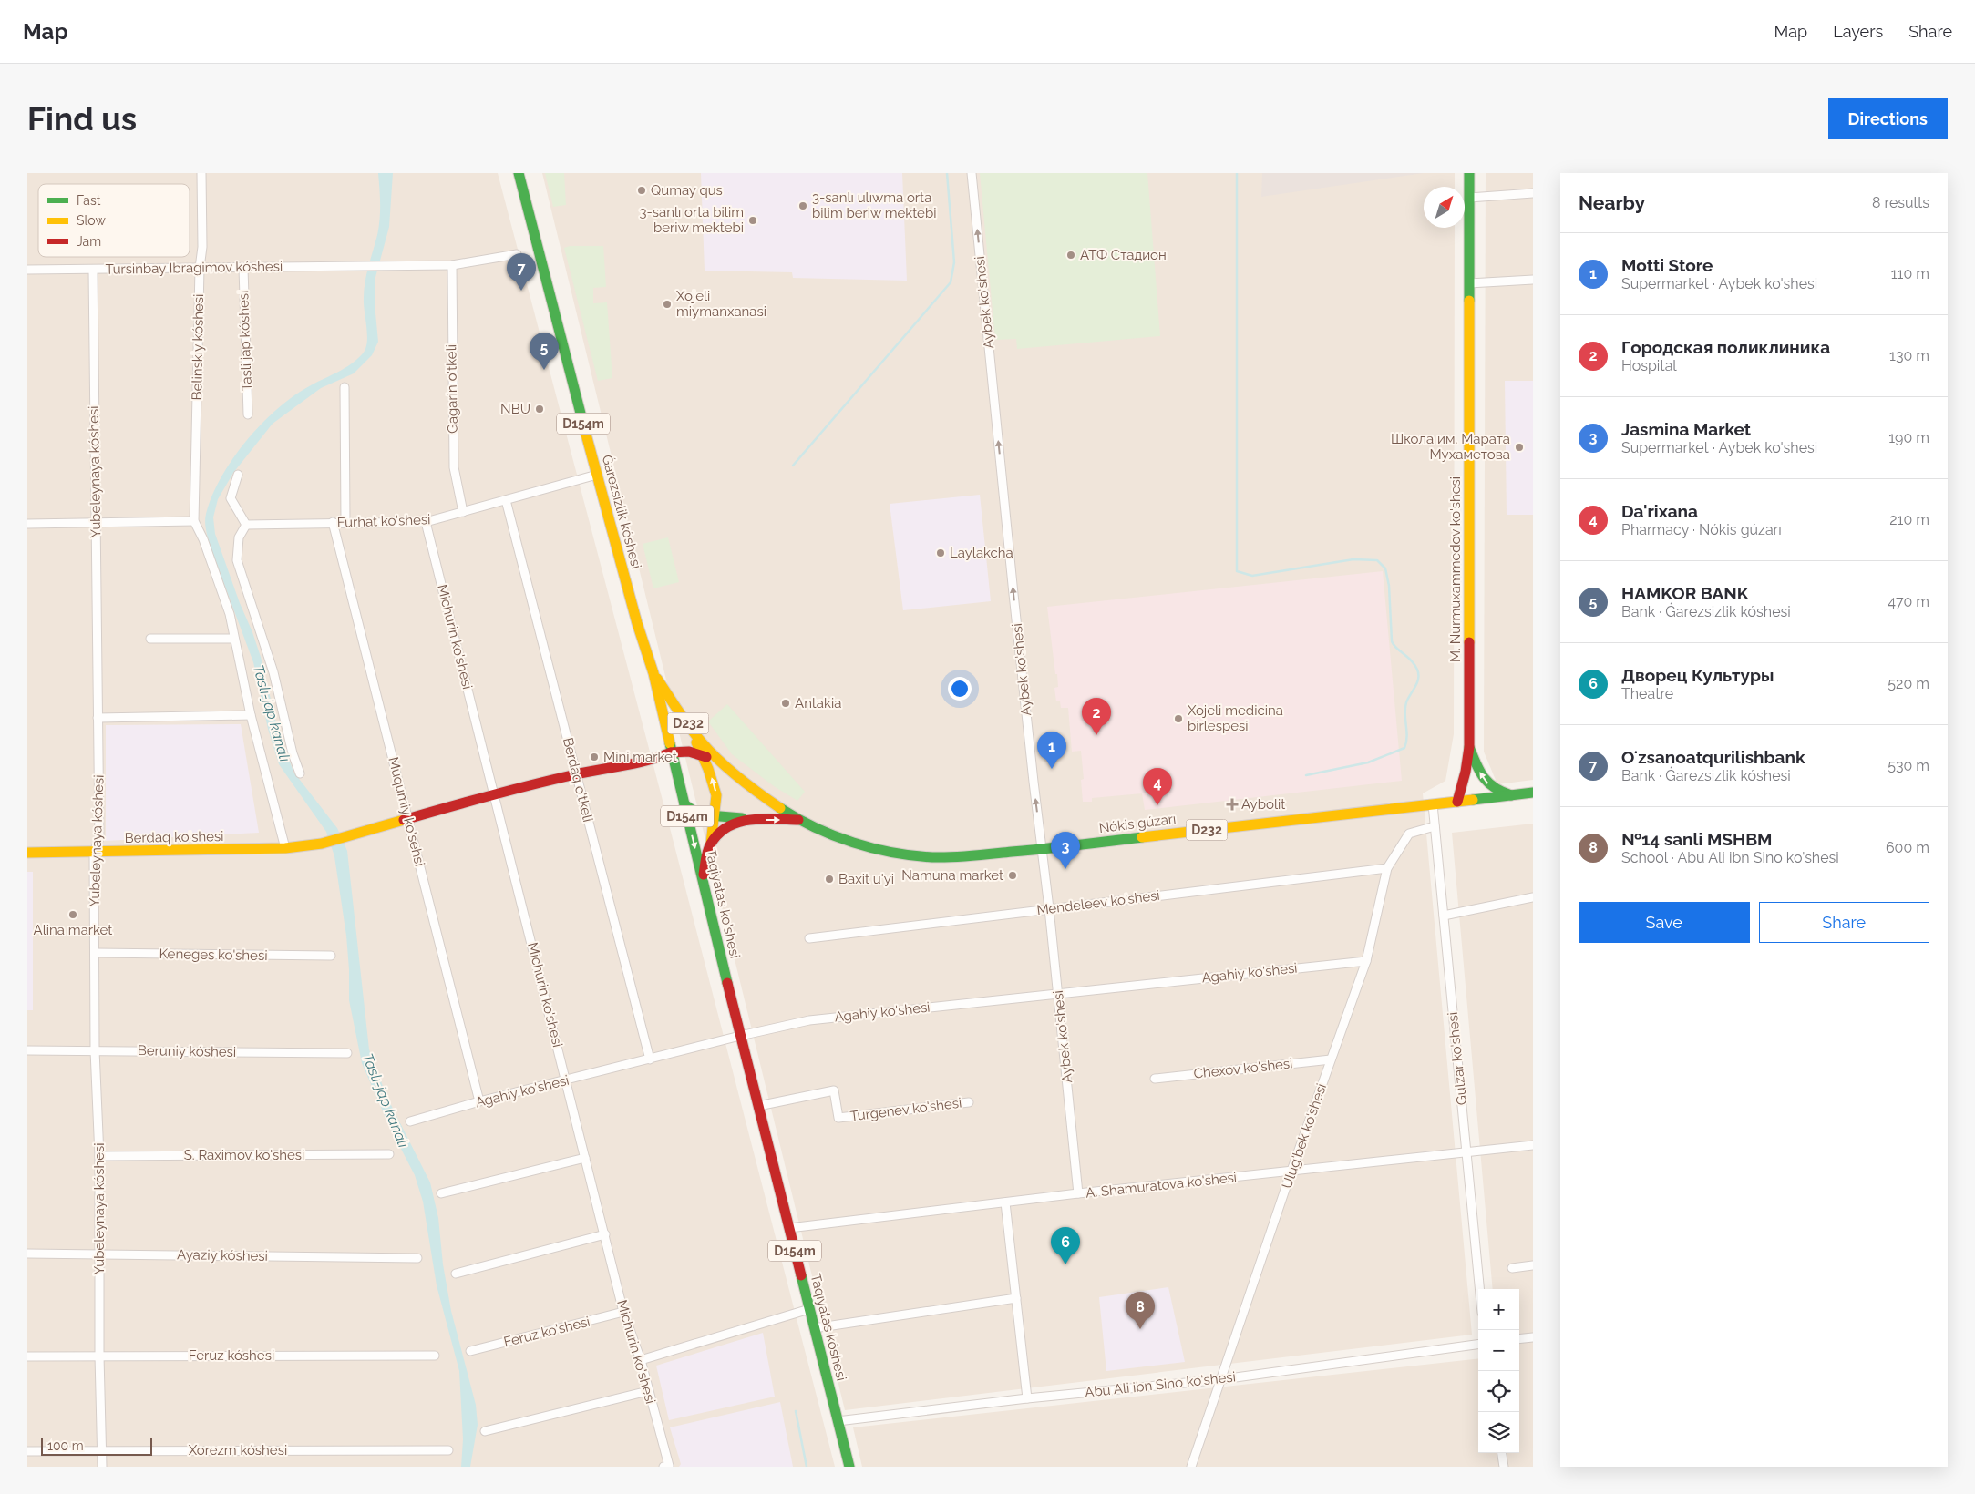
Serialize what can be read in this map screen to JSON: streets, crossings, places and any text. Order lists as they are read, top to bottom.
{
  "streets": {
    "main road": [
      "D154m",
      "Ǵarezsizlik kóshesi",
      "M. Nurmuxammedov ko'shesi",
      "D232",
      "Nókis gúzarı",
      "Berdaq ko'shesi",
      "Taqiyatas ko'shesi",
      "Taqıyatas kóshesi"
    ],
    "street": [
      "Tursinbay Ibragimov kóshesi",
      "Aybek ko'shesi",
      "Tasli jap kóshesi",
      "Belinskiy kóshesi",
      "Gagarin o'tkeli",
      "Yubeleynaya kóshesi",
      "Furhat ko'shesi",
      "Michurin ko'shesi",
      "Berdaq o'tkeli",
      "Muqumiy ko'sehsi",
      "Mendeleev ko'shesi",
      "Keneges ko'shesi",
      "Agahiy ko'shesi",
      "Beruniy kóshesi",
      "Gulzar ko'shesi",
      "Chexov ko'shesi",
      "Turgenev ko'shesi",
      "Ulug'bek ko'shesi",
      "S. Raximov ko'shesi",
      "A. Shamuratova ko'shesi",
      "Ayaziy kóshesi",
      "Feruz ko'shesi",
      "Feruz kóshesi",
      "Abu Ali ibn Sino ko'shesi",
      "Xorezm kóshesi"
    ]
  },
  "crossings": [
    ["Tursinbay Ibragimov kóshesi", "Tasli jap kóshesi"],
    ["Tursinbay Ibragimov kóshesi", "Belinskiy kóshesi"],
    ["Tursinbay Ibragimov kóshesi", "Gagarin o'tkeli"],
    ["Tursinbay Ibragimov kóshesi", "Yubeleynaya kóshesi"],
    ["Aybek ko'shesi", "Nókis gúzarı"],
    ["Aybek ko'shesi", "Mendeleev ko'shesi"],
    ["Aybek ko'shesi", "Agahiy ko'shesi"],
    ["Aybek ko'shesi", "A. Shamuratova ko'shesi"],
    ["Gagarin o'tkeli", "Furhat ko'shesi"],
    ["Yubeleynaya kóshesi", "Berdaq ko'shesi"],
    ["Yubeleynaya kóshesi", "Keneges ko'shesi"],
    ["Yubeleynaya kóshesi", "Beruniy kóshesi"],
    ["Yubeleynaya kóshesi", "S. Raximov ko'shesi"],
    ["Yubeleynaya kóshesi", "Ayaziy kóshesi"],
    ["Yubeleynaya kóshesi", "Feruz kóshesi"],
    ["Yubeleynaya kóshesi", "Xorezm kóshesi"],
    ["Ǵarezsizlik kóshesi", "Furhat ko'shesi"],
    ["Ǵarezsizlik kóshesi", "D232"],
    ["Ǵarezsizlik kóshesi", "Berdaq ko'shesi"],
    ["Ǵarezsizlik kóshesi", "Taqiyatas ko'shesi"],
    ["Furhat ko'shesi", "Michurin ko'shesi"],
    ["Furhat ko'shesi", "Berdaq o'tkeli"],
    ["Furhat ko'shesi", "Muqumiy ko'sehsi"],
    ["Michurin ko'shesi", "Berdaq ko'shesi"],
    ["Michurin ko'shesi", "Agahiy ko'shesi"],
    ["Michurin ko'shesi", "Feruz ko'shesi"],
    ["D232", "Nókis gúzarı"],
    ["D232", "Berdaq ko'shesi"],
    ["D232", "Taqiyatas ko'shesi"],
    ["Berdaq o'tkeli", "Berdaq ko'shesi"],
    ["Berdaq o'tkeli", "Agahiy ko'shesi"],
    ["Muqumiy ko'sehsi", "Berdaq ko'shesi"],
    ["Muqumiy ko'sehsi", "Agahiy ko'shesi"],
    ["Nókis gúzarı", "Gulzar ko'shesi"],
    ["Berdaq ko'shesi", "Taqiyatas ko'shesi"],
    ["Mendeleev ko'shesi", "Ulug'bek ko'shesi"],
    ["Taqiyatas ko'shesi", "Agahiy ko'shesi"],
    ["Taqiyatas ko'shesi", "Taqıyatas kóshesi"],
    ["Agahiy ko'shesi", "Ulug'bek ko'shesi"],
    ["Agahiy ko'shesi", "Taqıyatas kóshesi"],
    ["Gulzar ko'shesi", "Ulug'bek ko'shesi"],
    ["Gulzar ko'shesi", "A. Shamuratova ko'shesi"],
    ["Chexov ko'shesi", "Ulug'bek ko'shesi"],
    ["Turgenev ko'shesi", "Taqıyatas kóshesi"],
    ["Ulug'bek ko'shesi", "A. Shamuratova ko'shesi"],
    ["Ulug'bek ko'shesi", "Abu Ali ibn Sino ko'shesi"],
    ["A. Shamuratova ko'shesi", "Taqıyatas kóshesi"],
    ["Taqıyatas kóshesi", "Abu Ali ibn Sino ko'shesi"]
  ],
  "one_way": ["Aybek ko'shesi"],
  "water": ["Taslı-jap kanalı"],
  "places": {
    "other": [
      "Qumay qus",
      "3-sanlı ulıwma orta bilim beriw mektebi",
      "3-sanlı orta bilim beriw mektebi",
      "АТФ Стадион",
      "Xojeli miymanxanasi",
      "NBU",
      "Школа им. Марата Мухаметова",
      "Laylakcha",
      "Antakia",
      "Xojeli medicina birlespesi",
      "Mini market",
      "Namuna market",
      "Baxit u'yi",
      "Alina market"
    ],
    "health": ["Aybolit"]
  },
  "legend": ["Fast", "Slow", "Jam"],
  "scale_bar": "100 m",
  "north": "top right",
  "page": {
    "header": "Map",
    "nav": ["Map", "Layers", "Share"],
    "buttons": [
      "Directions",
      ["Save", "Share"]
    ],
    "title": "Find us",
    "heading": ["Nearby", "8 results"],
    "list": [
      {
        "mark": "1",
        "name": "Motti Store",
        "note": "Supermarket · Aybek ko'shesi",
        "value": "110 m"
      },
      {
        "mark": "2",
        "name": "Городская поликлиника",
        "note": "Hospital",
        "value": "130 m"
      },
      {
        "mark": "3",
        "name": "Jasmina Market",
        "note": "Supermarket · Aybek ko'shesi",
        "value": "190 m"
      },
      {
        "mark": "4",
        "name": "Da'rixana",
        "note": "Pharmacy · Nókis gúzarı",
        "value": "210 m"
      },
      {
        "mark": "5",
        "name": "HAMKOR BANK",
        "note": "Bank · Ǵarezsizlik kóshesi",
        "value": "470 m"
      },
      {
        "mark": "6",
        "name": "Дворец Культуры",
        "note": "Theatre",
        "value": "520 m"
      },
      {
        "mark": "7",
        "name": "Oʻzsanoatqurilishbank",
        "note": "Bank · Ǵarezsizlik kóshesi",
        "value": "530 m"
      },
      {
        "mark": "8",
        "name": "№14 sanli MSHBM",
        "note": "School · Abu Ali ibn Sino ko'shesi",
        "value": "600 m"
      }
    ],
    "pins": [
      "7",
      "5",
      "2",
      "1",
      "4",
      "3",
      "6",
      "8"
    ],
    "map_buttons": ["+", "−"],
    "scale": "100 m"
  }
}
